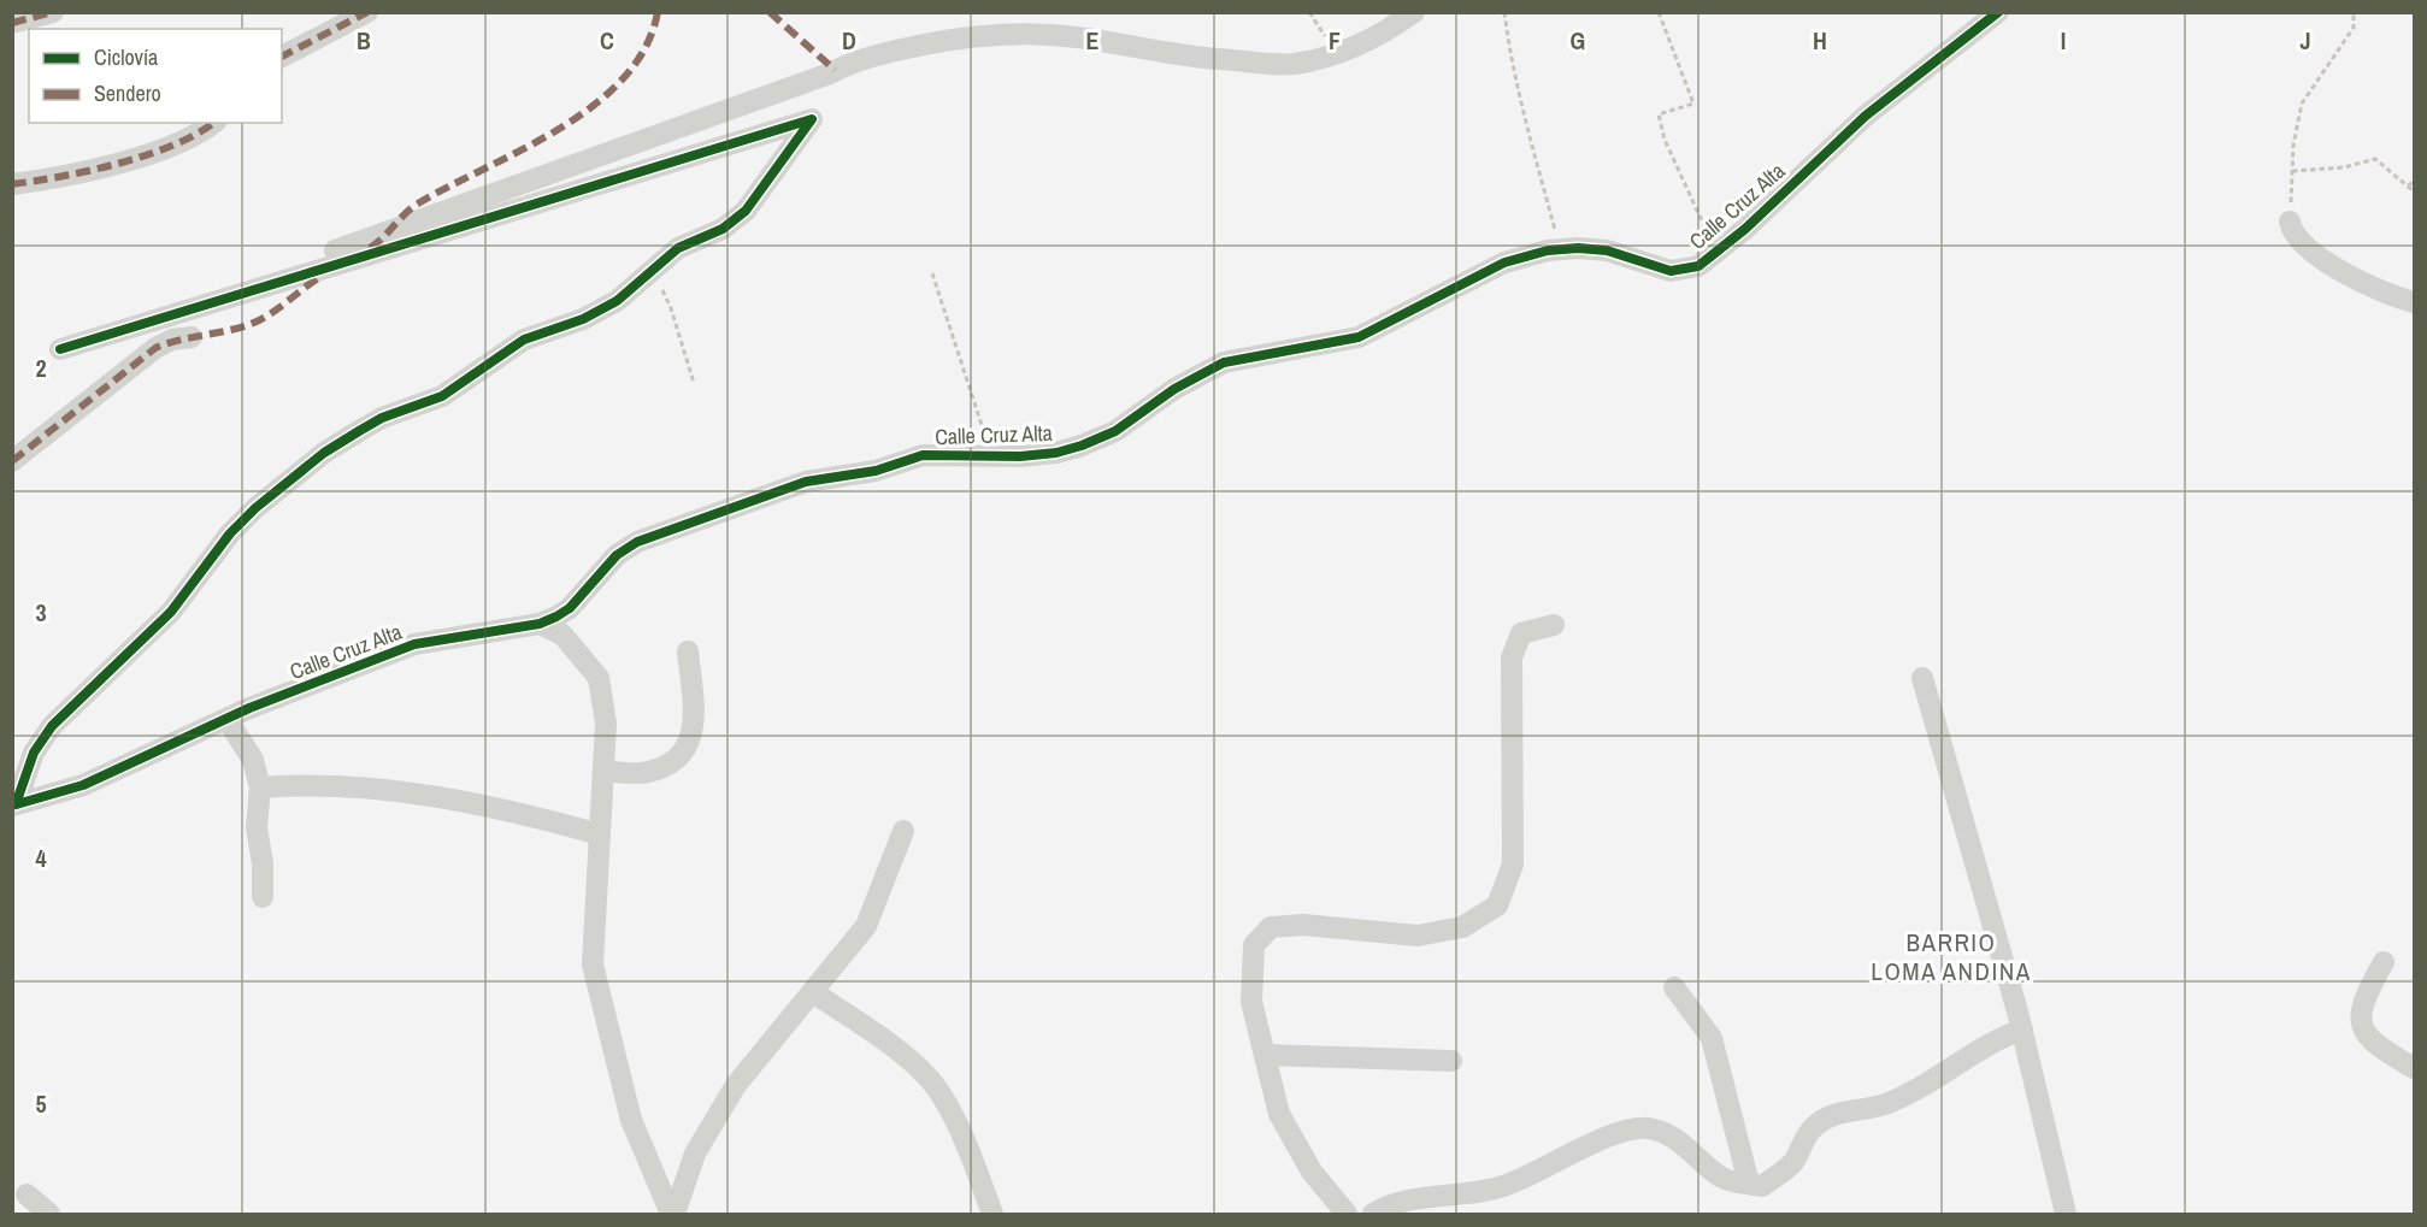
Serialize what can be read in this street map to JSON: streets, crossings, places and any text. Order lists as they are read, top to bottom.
{
  "streets": {
    "street": ["Calle Cruz Alta"]
  },
  "districts": ["BARRIO LOMA ANDINA"],
  "legend": ["Ciclovía", "Sendero"],
  "grid": {
    "columns": [
      "B",
      "C",
      "D",
      "E",
      "F",
      "G",
      "H",
      "I",
      "J"
    ],
    "rows": [
      "2",
      "3",
      "4",
      "5"
    ]
  }
}
